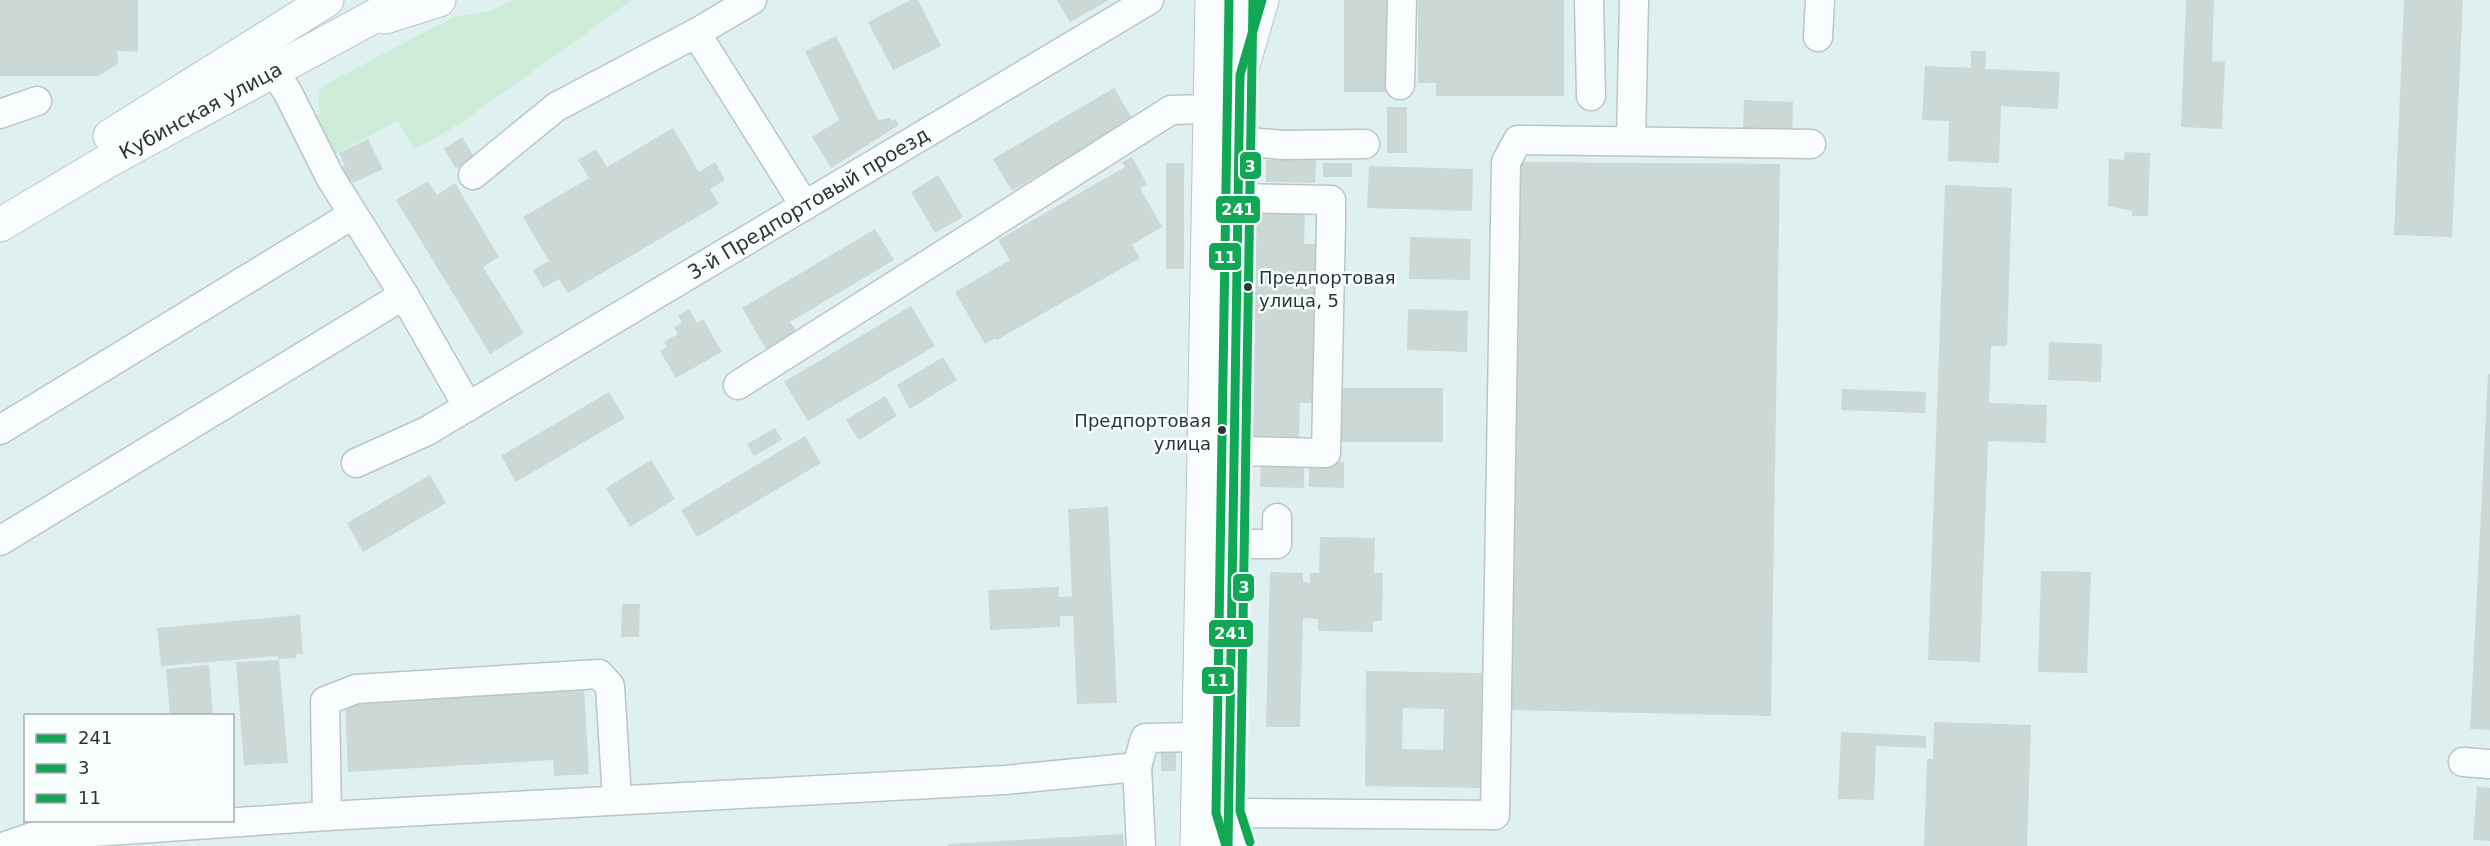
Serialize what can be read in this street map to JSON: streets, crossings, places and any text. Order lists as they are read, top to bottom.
{
  "streets": {
    "main road": ["Кубинская улица"],
    "street": ["3-й Предпортовый проезд"]
  },
  "places": ["Предпортовая улица, 5", "Предпортовая улица"],
  "lines": ["transit line 241", "transit line 3", "transit line 11"],
  "legend": ["241", "3", "11"]
}
